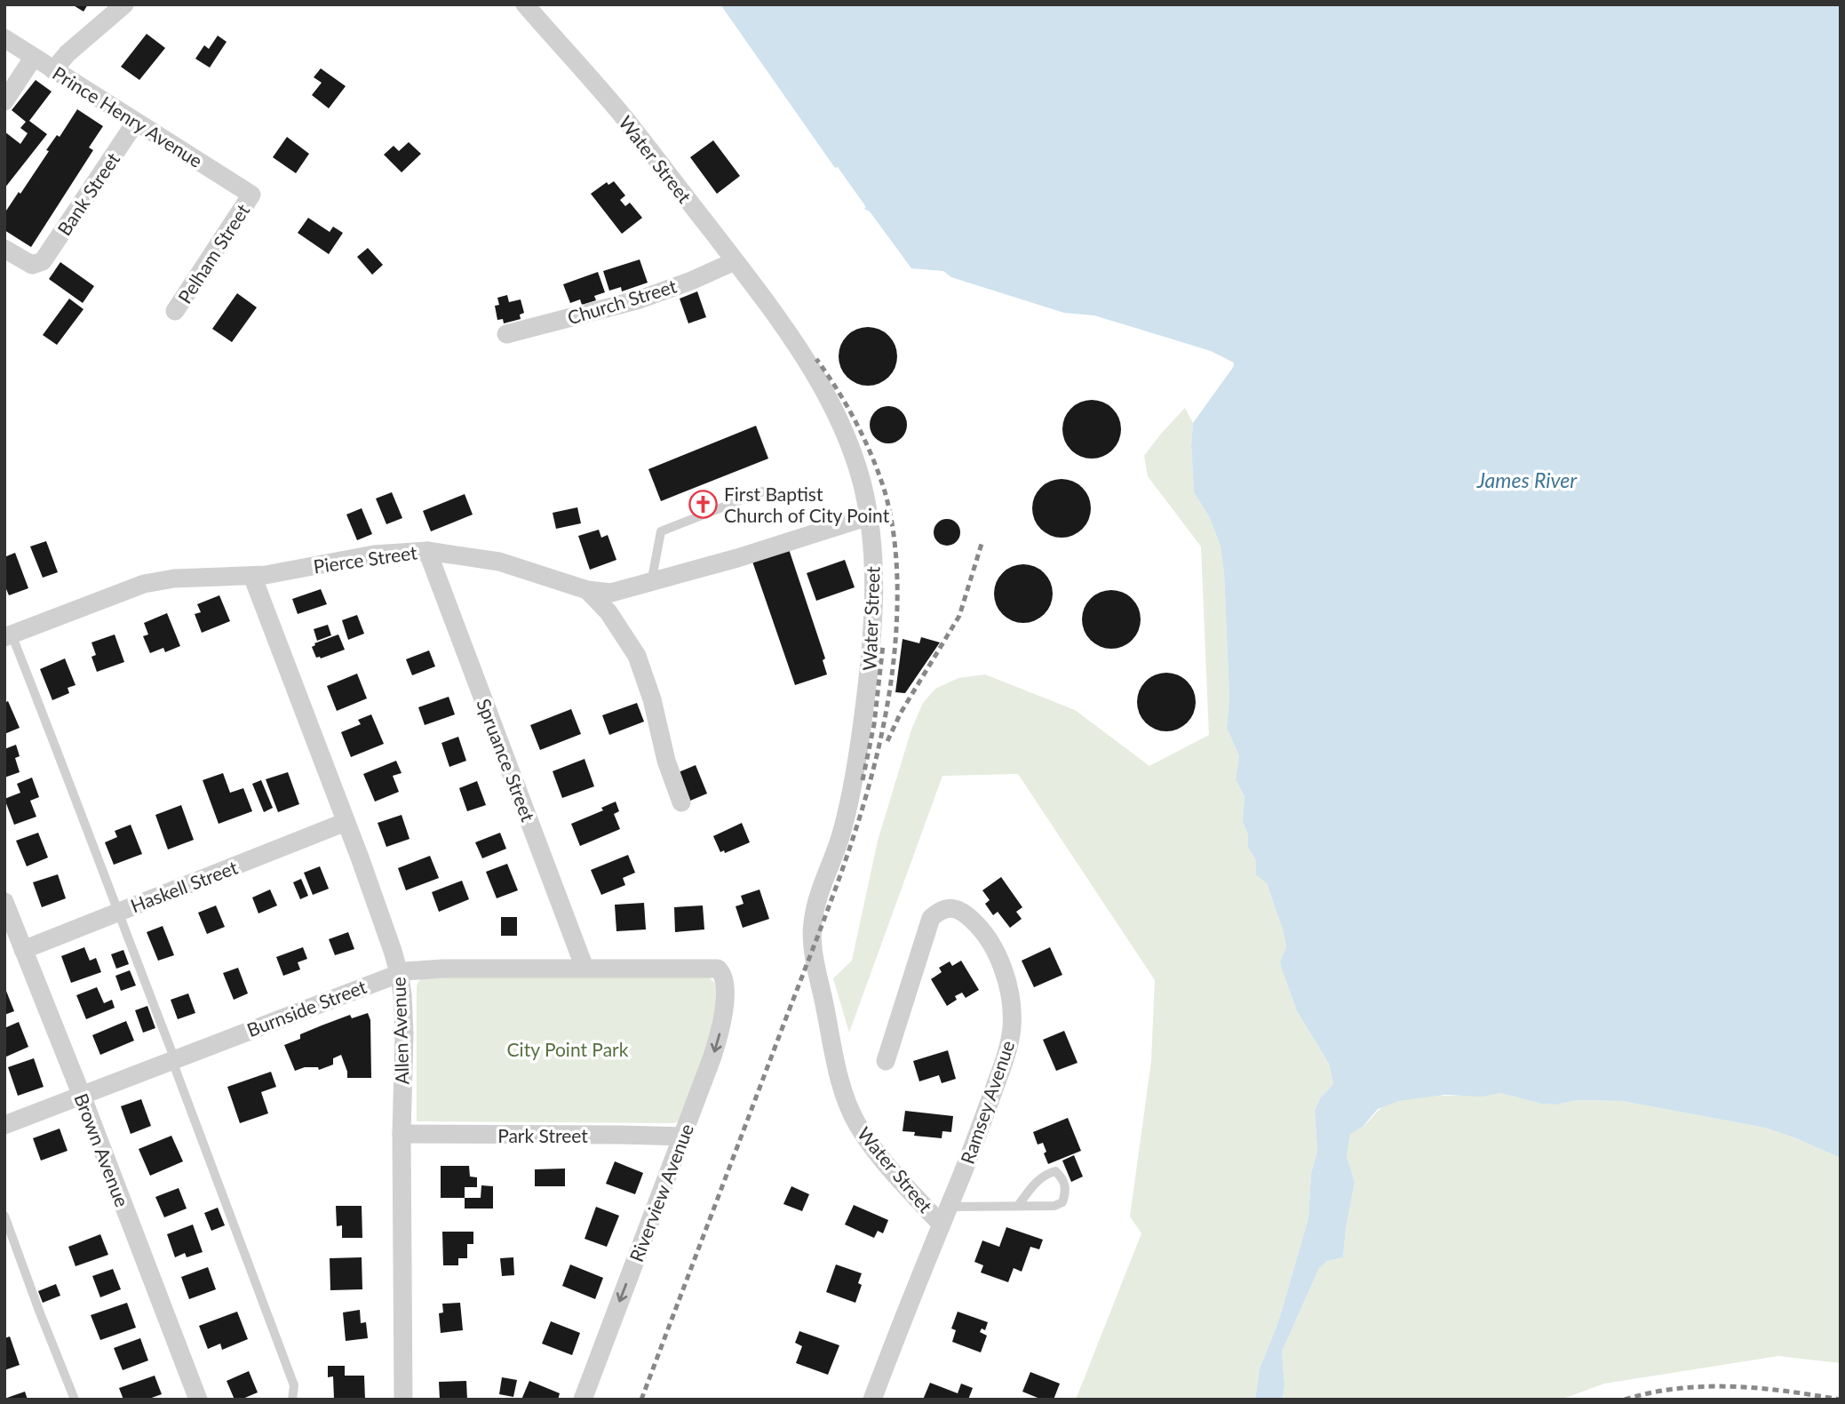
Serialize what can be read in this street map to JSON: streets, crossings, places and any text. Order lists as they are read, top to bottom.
{
  "streets": {
    "street": [
      "Prince Henry Avenue",
      "Water Street",
      "Bank Street",
      "Pelham Street",
      "Church Street",
      "Pierce Street",
      "Spruance Street",
      "Haskell Street",
      "Burnside Street",
      "Allen Avenue",
      "Ramsey Avenue",
      "Park Street",
      "Brown Avenue",
      "Riverview Avenue"
    ]
  },
  "crossings": [
    ["Prince Henry Avenue", "Bank Street"],
    ["Prince Henry Avenue", "Pelham Street"],
    ["Water Street", "Church Street"],
    ["Water Street", "Pierce Street"],
    ["Water Street", "Ramsey Avenue"],
    ["Pierce Street", "Spruance Street"],
    ["Pierce Street", "Allen Avenue"],
    ["Spruance Street", "Burnside Street"],
    ["Haskell Street", "Allen Avenue"],
    ["Haskell Street", "Brown Avenue"],
    ["Burnside Street", "Allen Avenue"],
    ["Burnside Street", "Brown Avenue"],
    ["Burnside Street", "Riverview Avenue"],
    ["Allen Avenue", "Park Street"],
    ["Park Street", "Riverview Avenue"]
  ],
  "one_way": ["Riverview Avenue"],
  "water": ["James River"],
  "parks": ["City Point Park"],
  "places": {
    "church": ["First Baptist Church of City Point"]
  }
}
